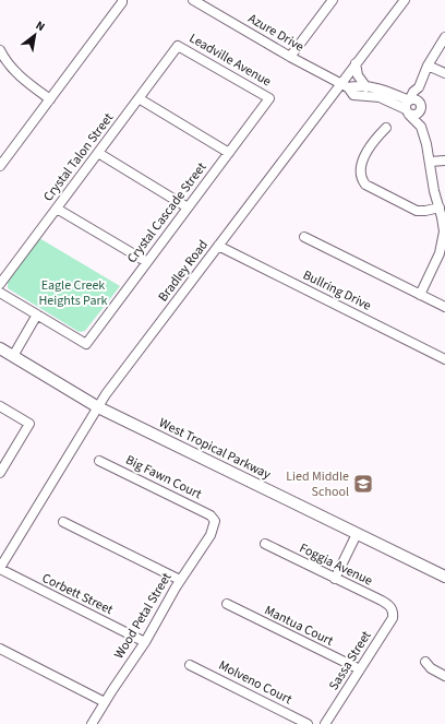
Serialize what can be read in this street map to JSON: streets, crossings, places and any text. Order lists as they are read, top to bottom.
{
  "streets": {
    "main road": ["West Tropical Parkway"],
    "street": [
      "Azure Drive",
      "Leadville Avenue",
      "Crystal Talon Street",
      "Crystal Cascade Street",
      "Bradley Road",
      "Bullring Drive",
      "Big Fawn Court",
      "Foggia Avenue",
      "Corbett Street",
      "Wood Petal Street",
      "Mantua Court",
      "Sassa Street",
      "Molveno Court"
    ]
  },
  "crossings": [
    ["Azure Drive", "Bradley Road"],
    ["Leadville Avenue", "Crystal Talon Street"],
    ["Leadville Avenue", "Crystal Cascade Street"],
    ["Bradley Road", "Bullring Drive"],
    ["Bradley Road", "West Tropical Parkway"],
    ["Bradley Road", "Corbett Street"],
    ["Big Fawn Court", "Wood Petal Street"],
    ["Foggia Avenue", "Sassa Street"],
    ["Corbett Street", "Wood Petal Street"],
    ["Mantua Court", "Sassa Street"]
  ],
  "parks": ["Eagle Creek Heights Park"],
  "places": {
    "school or university": ["Lied Middle School"]
  },
  "north": "top right"
}
